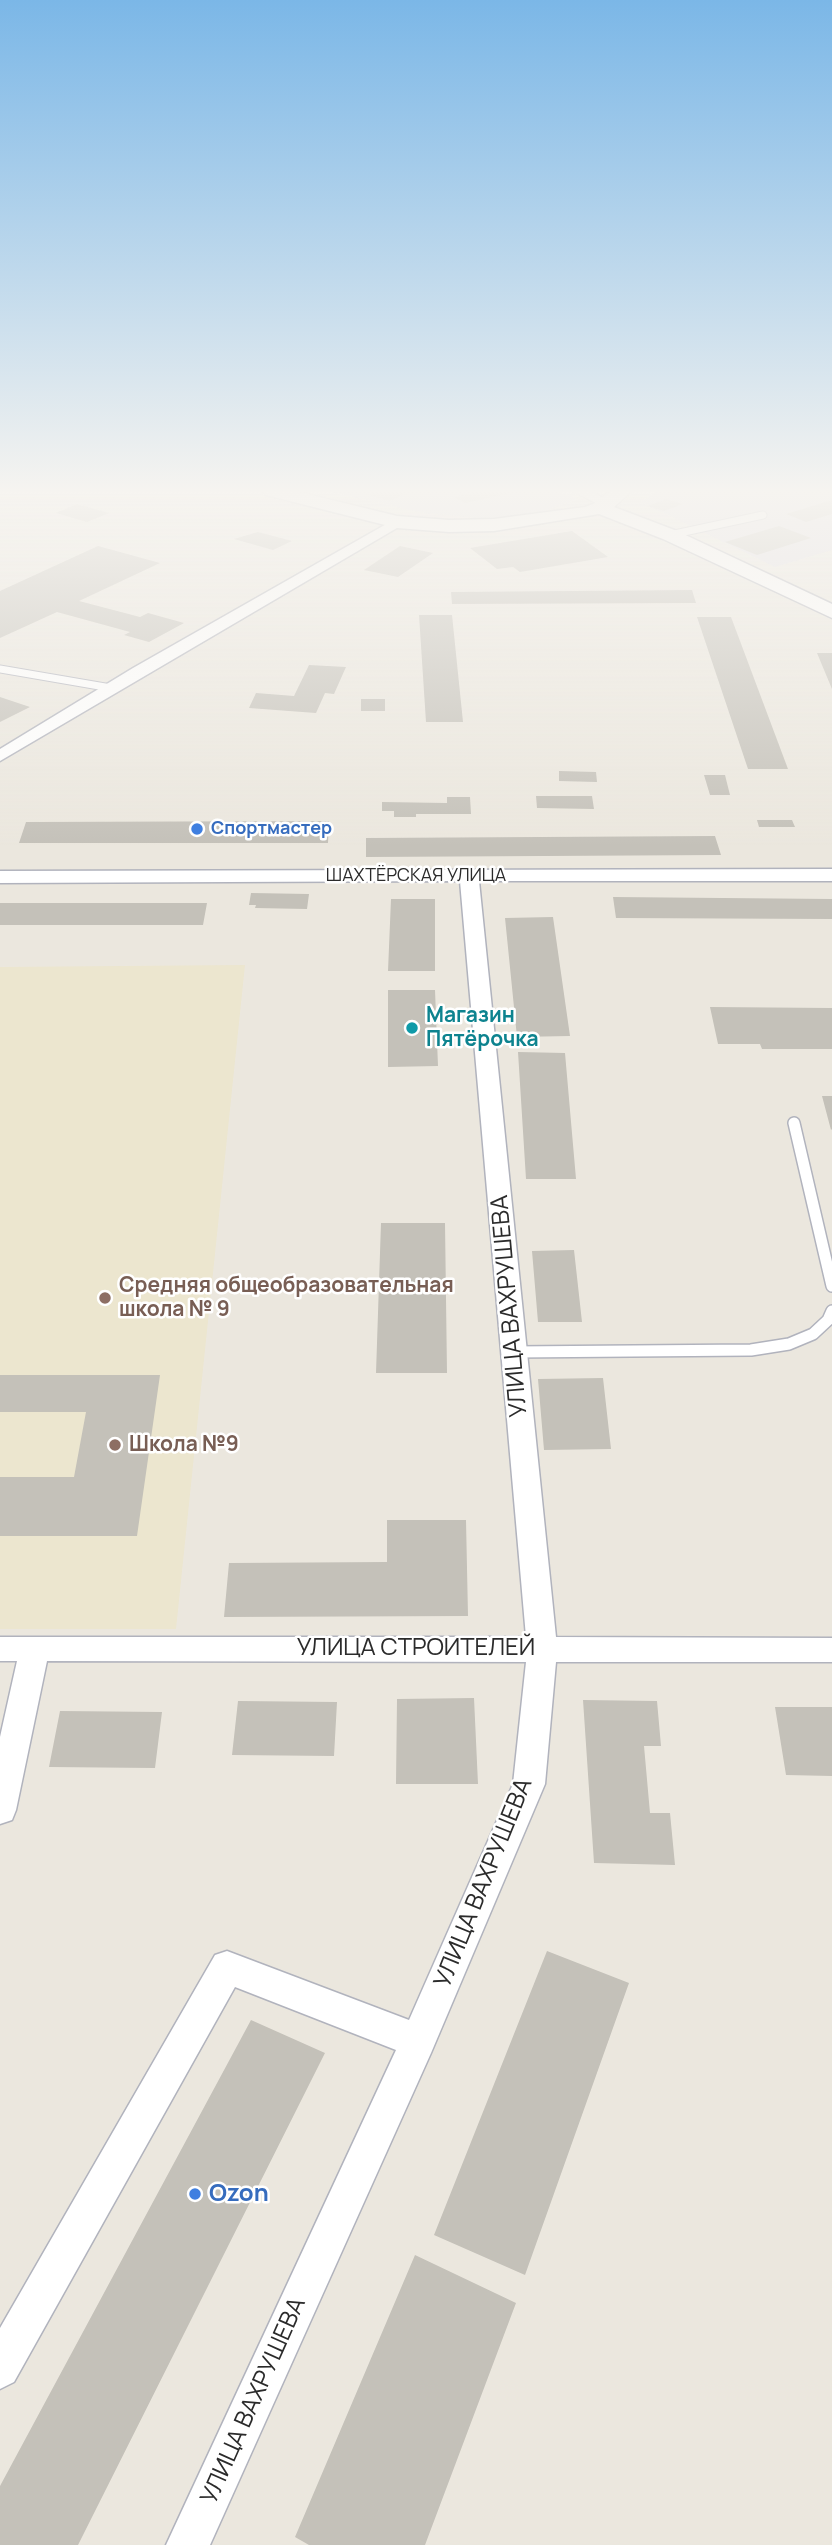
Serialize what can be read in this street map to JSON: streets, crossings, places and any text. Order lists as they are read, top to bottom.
{
  "streets": {
    "street": ["ШАХТЁРСКАЯ УЛИЦА", "УЛИЦА ВАХРУШЕВА", "УЛИЦА СТРОИТЕЛЕЙ"]
  },
  "crossings": [
    ["ШАХТЁРСКАЯ УЛИЦА", "УЛИЦА ВАХРУШЕВА"],
    ["УЛИЦА ВАХРУШЕВА", "УЛИЦА СТРОИТЕЛЕЙ"]
  ],
  "places": [
    "Спортмастер",
    "Магазин Пятёрочка",
    "Средняя общеобразовательная школа № 9",
    "Школа №9",
    "Ozon"
  ]
}
